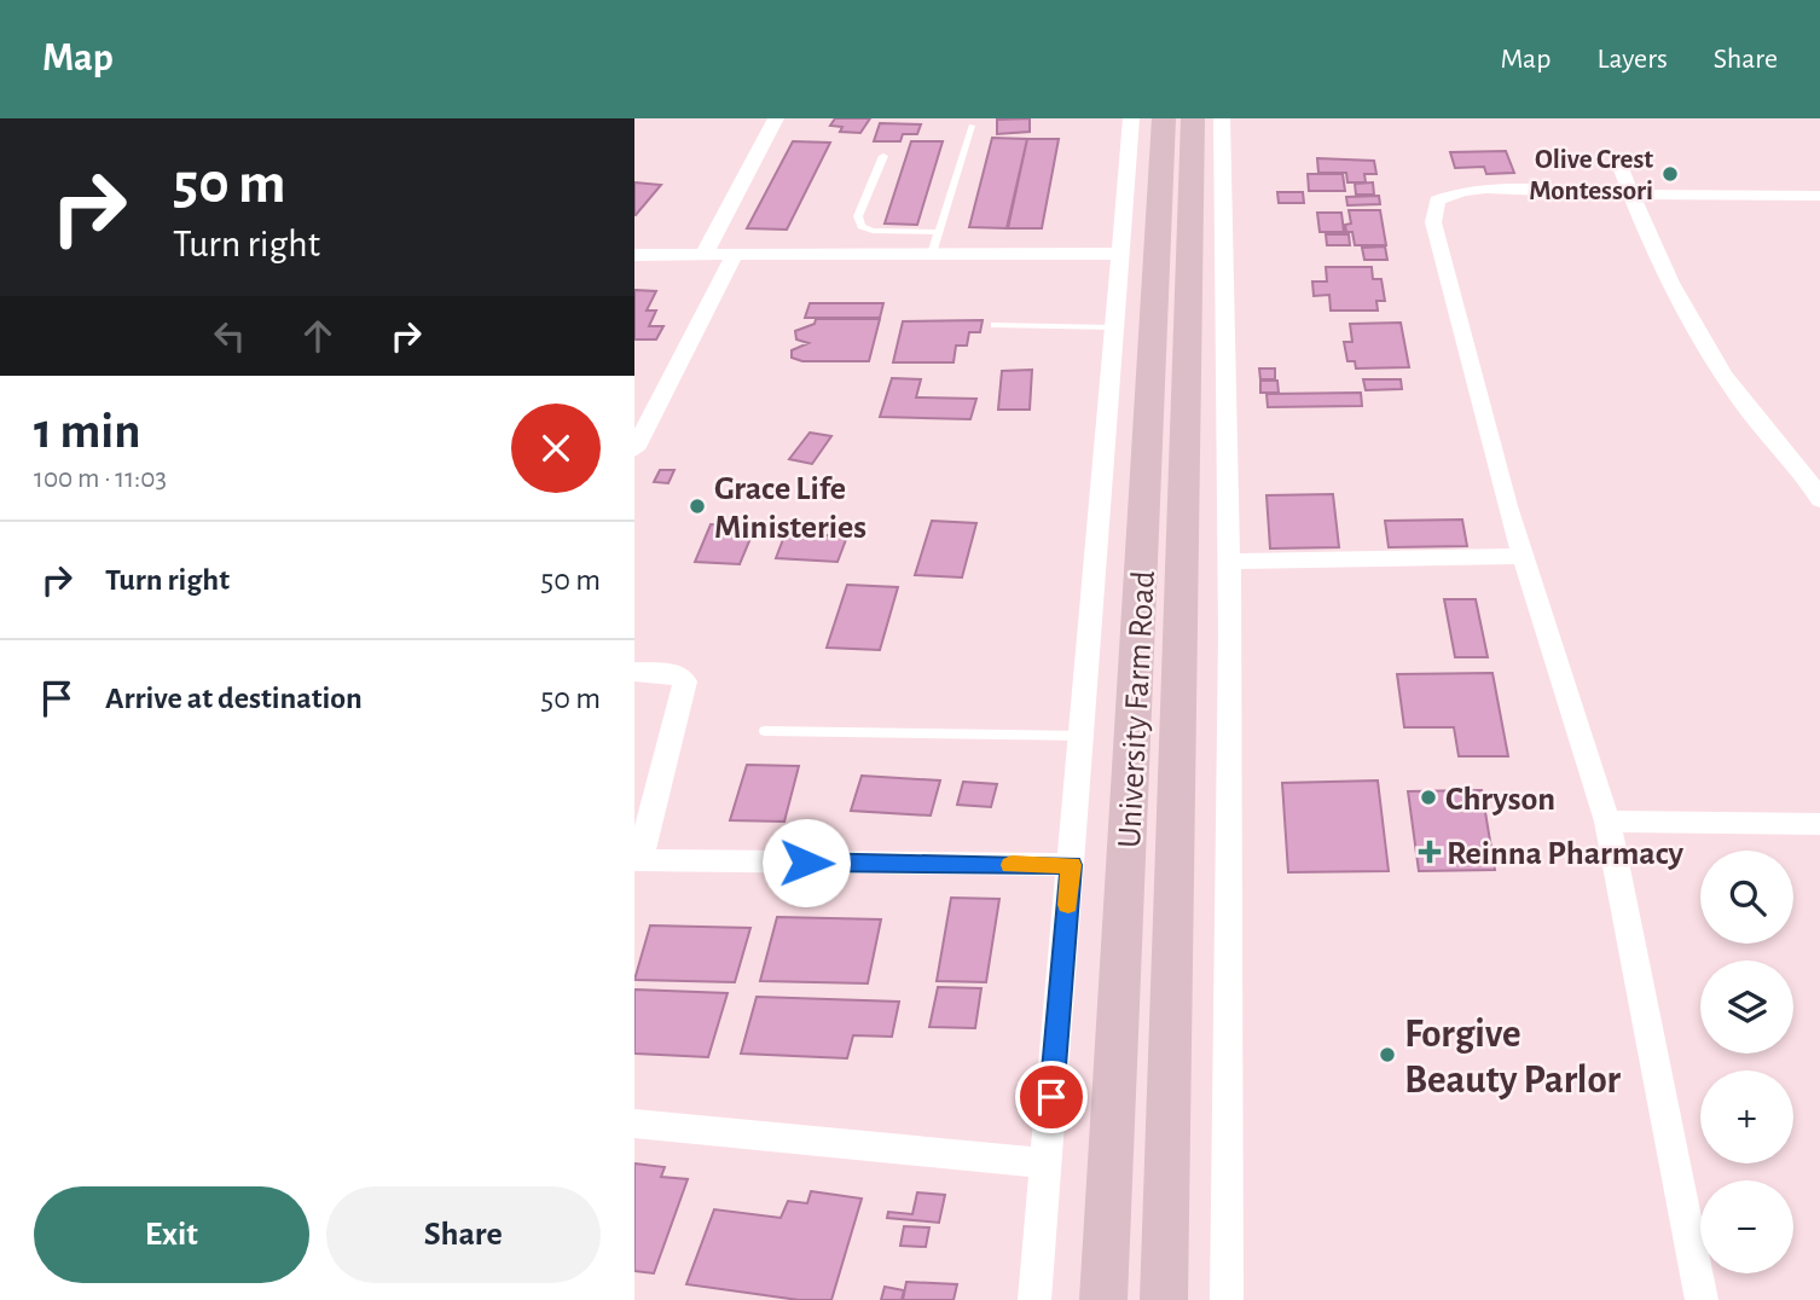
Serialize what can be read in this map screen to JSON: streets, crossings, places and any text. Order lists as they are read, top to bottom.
{
  "streets": {
    "street": ["University Farm Road"]
  },
  "places": {
    "other": [
      "Olive Crest Montessori",
      "Grace Life Ministeries",
      "Chryson",
      "Forgive Beauty Parlor"
    ],
    "health": ["Reinna Pharmacy"]
  },
  "page": {
    "header": "Map",
    "nav": ["Map", "Layers", "Share"],
    "turn": ["50 m", "Turn right"],
    "heading": ["1 min", "100 m · 11:03"],
    "list": [
      {
        "name": "Turn right",
        "value": "50 m"
      },
      {
        "name": "Arrive at destination",
        "value": "50 m"
      }
    ],
    "map_buttons": ["+", "−"],
    "buttons": ["Exit", "Share"]
  }
}
